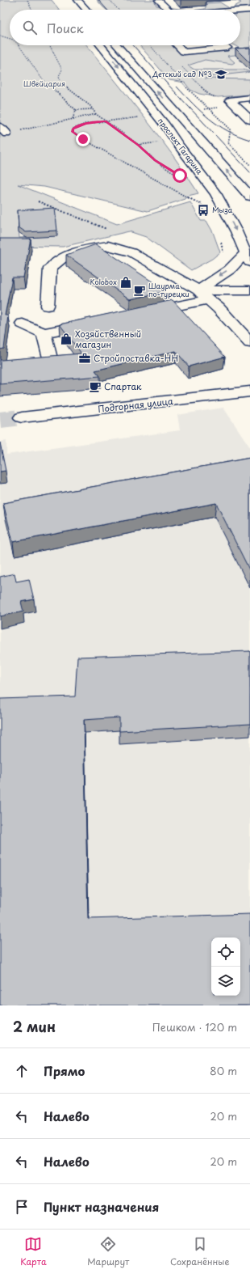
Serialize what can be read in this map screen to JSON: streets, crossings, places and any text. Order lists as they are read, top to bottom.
{
  "streets": {
    "main road": ["проспект Гагарина", "Подгорная улица"]
  },
  "parks": ["Швейцария"],
  "places": {
    "school or university": ["Детский сад №3"],
    "bus stop": ["Мыза"],
    "shop": ["Kolobox", "Хозяйственный магазин"],
    "cafe": ["Шаурма по-турецки", "Спартак"],
    "office": ["Стройпоставка-НН"]
  },
  "page": {
    "search": "Поиск",
    "heading": ["2 мин", "Пешком · 120 m"],
    "list": [
      ["Прямо", "80 m"],
      ["Налево", "20 m"],
      ["Налево", "20 m"],
      "Пункт назначения"
    ],
    "nav": ["Карта", "Маршрут", "Сохранённые"]
  }
}
